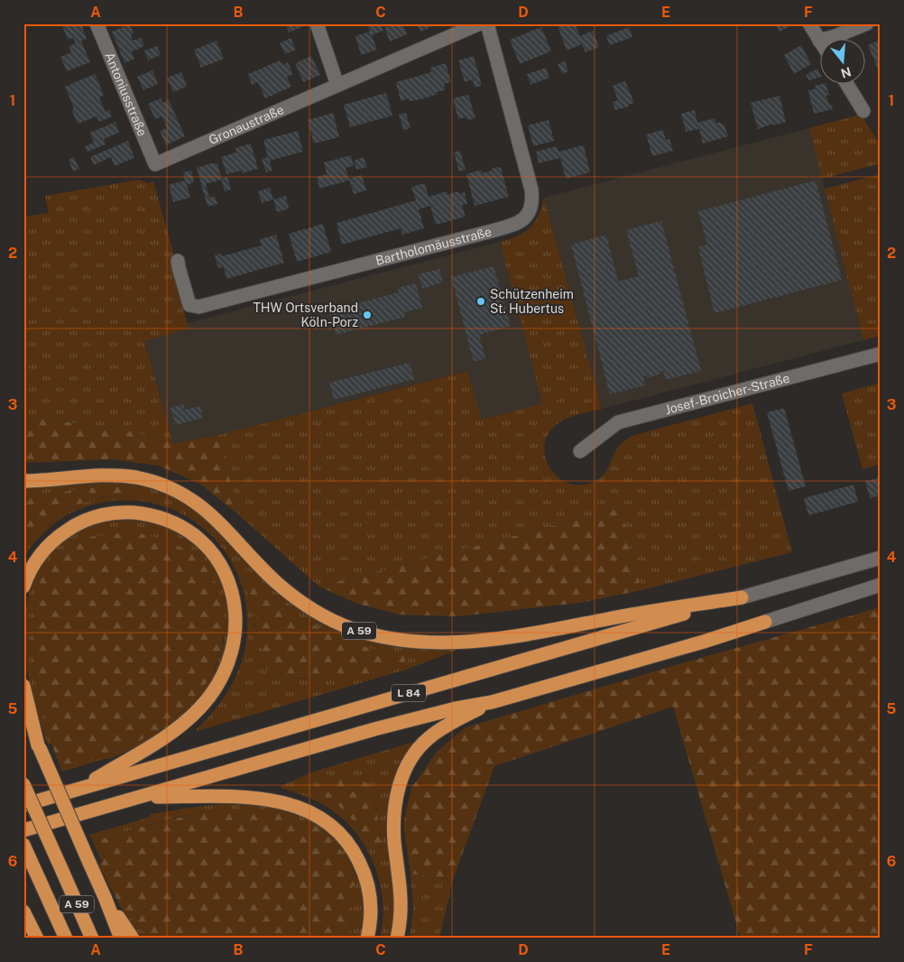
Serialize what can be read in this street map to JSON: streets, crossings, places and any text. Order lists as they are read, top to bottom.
{
  "streets": {
    "highway": ["A 59", "L 84"],
    "street": [
      "Antoniusstraße",
      "Gronaustraße",
      "Bartholomäusstraße",
      "Josef-Broicher-Straße"
    ]
  },
  "crossings": [
    ["Antoniusstraße", "Gronaustraße"],
    ["A 59", "L 84"]
  ],
  "places": ["Schützenheim St. Hubertus", "THW Ortsverband Köln-Porz"],
  "north": "bottom",
  "grid": {
    "columns": [
      "A",
      "B",
      "C",
      "D",
      "E",
      "F"
    ],
    "rows": [
      "1",
      "2",
      "3",
      "4",
      "5",
      "6"
    ]
  }
}
